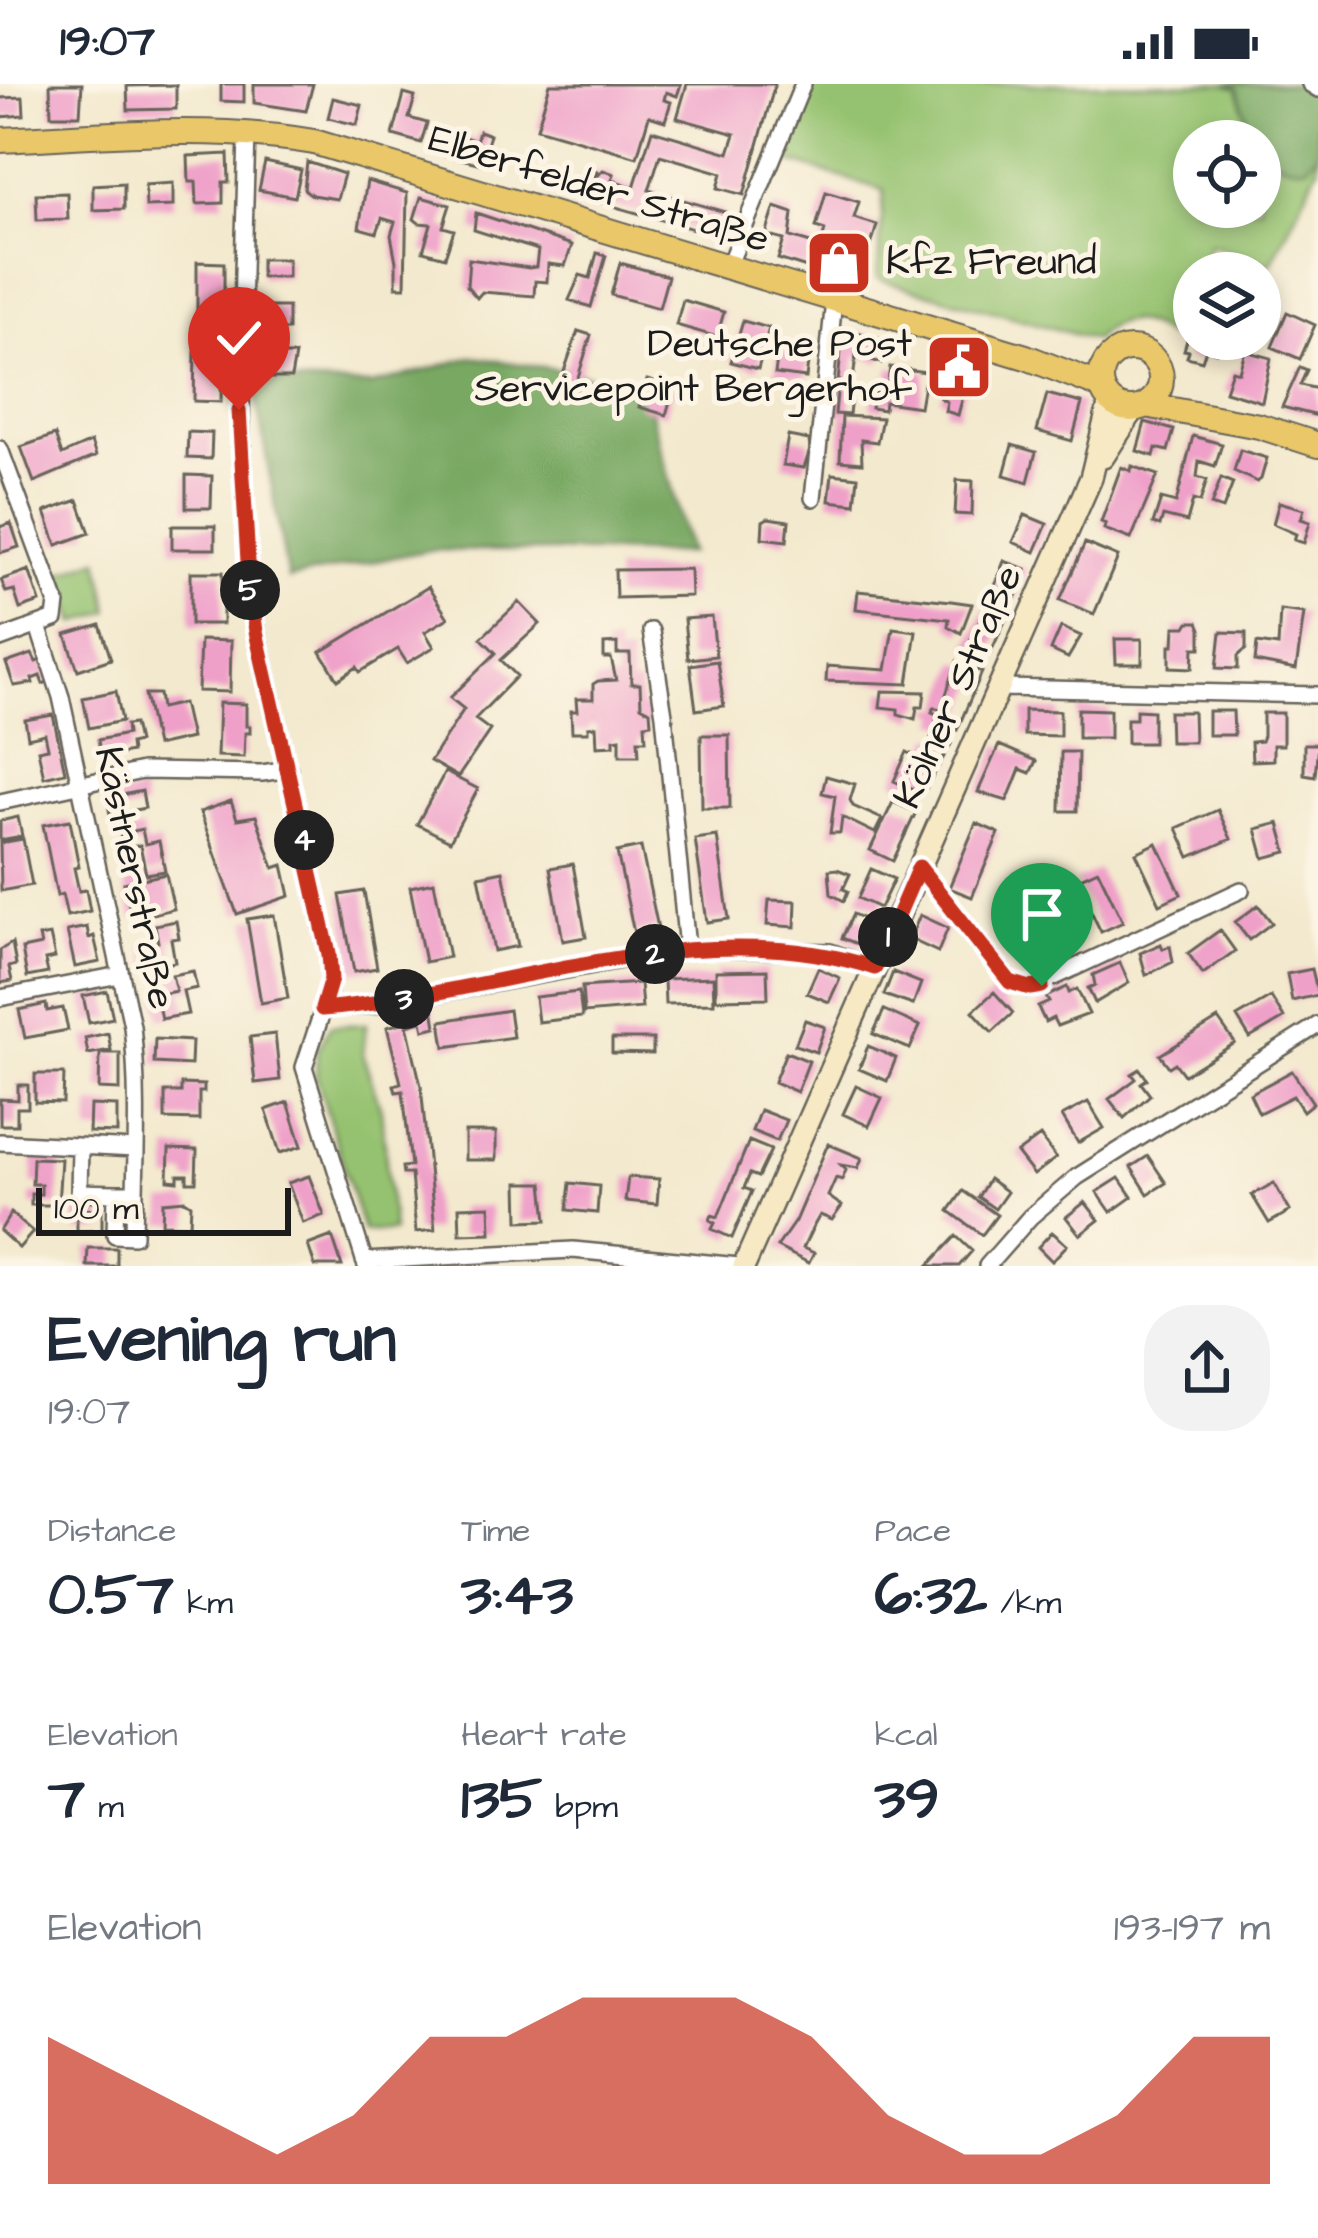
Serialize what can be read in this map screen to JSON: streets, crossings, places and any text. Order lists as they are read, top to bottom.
{
  "streets": {
    "main road": ["Elberfelder Straße", "Kölner Straße"],
    "street": ["Kästnerstraße"]
  },
  "crossings": [
    ["Elberfelder Straße", "Kölner Straße"]
  ],
  "places": {
    "shop": ["Kfz Freund"],
    "public building": ["Deutsche Post Servicepoint Bergerhof"]
  },
  "scale_bar": "100 m",
  "page": {
    "status": "19:07",
    "pins": [
      "5",
      "4",
      "1",
      "2",
      "3"
    ],
    "scale": "100 m",
    "heading": ["Evening run", "19:07"],
    "stats": [
      ["Distance", "0.57 km"],
      ["Time", "3:43"],
      ["Pace", "6:32 /km"],
      ["Elevation", "7 m"],
      ["Heart rate", "135 bpm"],
      ["kcal", "39"]
    ],
    "chart": ["Elevation", "193–197 m"]
  }
}
